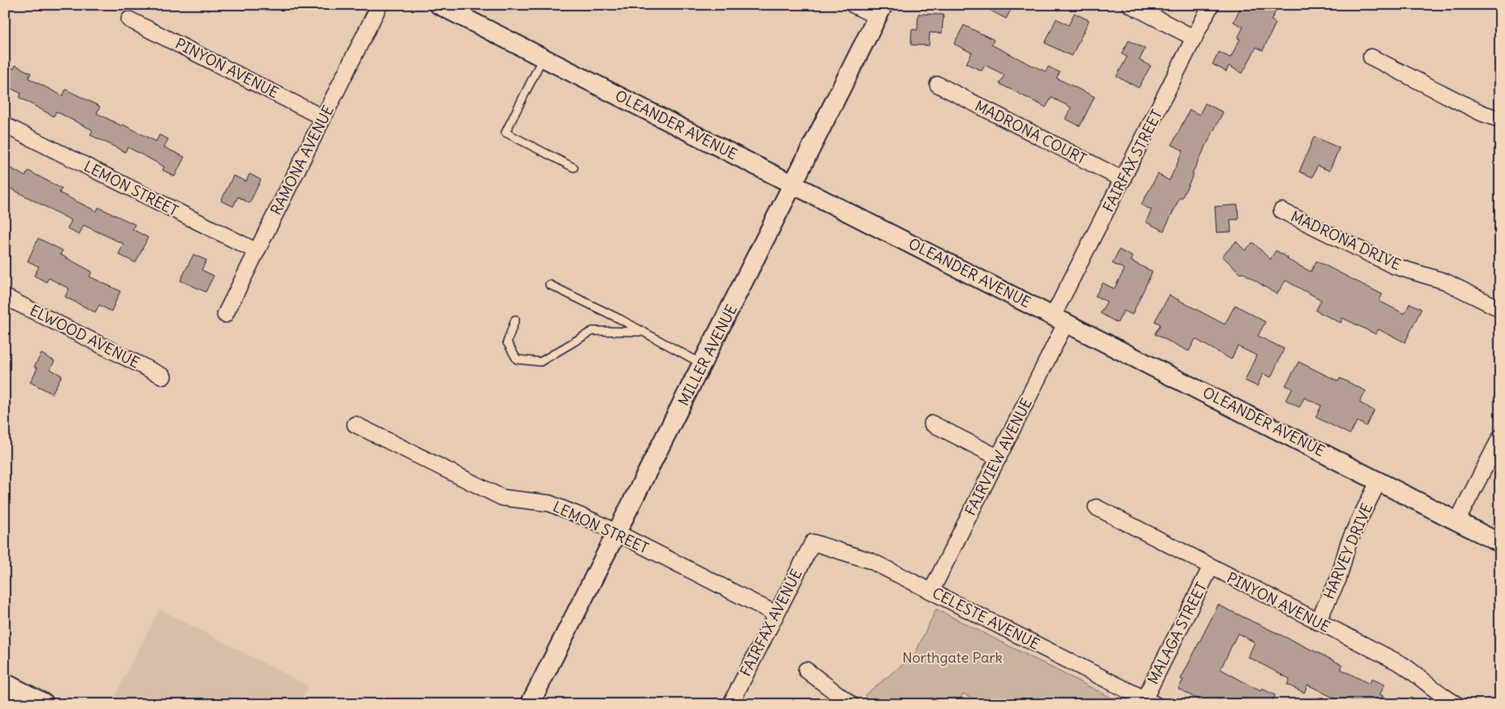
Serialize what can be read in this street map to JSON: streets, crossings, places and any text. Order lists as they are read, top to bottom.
{
  "streets": {
    "street": [
      "PINYON AVENUE",
      "OLEANDER AVENUE",
      "MADRONA COURT",
      "RAMONA AVENUE",
      "FAIRFAX STREET",
      "LEMON STREET",
      "MADRONA DRIVE",
      "ELWOOD AVENUE",
      "MILLER AVENUE",
      "FAIRVIEW AVENUE",
      "HARVEY DRIVE",
      "CELESTE AVENUE",
      "FAIRFAX AVENUE",
      "MALAGA STREET"
    ]
  },
  "crossings": [
    ["PINYON AVENUE", "RAMONA AVENUE"],
    ["PINYON AVENUE", "HARVEY DRIVE"],
    ["PINYON AVENUE", "MALAGA STREET"],
    ["OLEANDER AVENUE", "FAIRFAX STREET"],
    ["OLEANDER AVENUE", "MILLER AVENUE"],
    ["OLEANDER AVENUE", "FAIRVIEW AVENUE"],
    ["OLEANDER AVENUE", "HARVEY DRIVE"],
    ["MADRONA COURT", "FAIRFAX STREET"],
    ["RAMONA AVENUE", "LEMON STREET"],
    ["FAIRFAX STREET", "FAIRVIEW AVENUE"],
    ["LEMON STREET", "MILLER AVENUE"],
    ["LEMON STREET", "FAIRFAX AVENUE"],
    ["FAIRVIEW AVENUE", "CELESTE AVENUE"],
    ["CELESTE AVENUE", "FAIRFAX AVENUE"],
    ["CELESTE AVENUE", "MALAGA STREET"]
  ],
  "parks": ["Northgate Park"]
}
